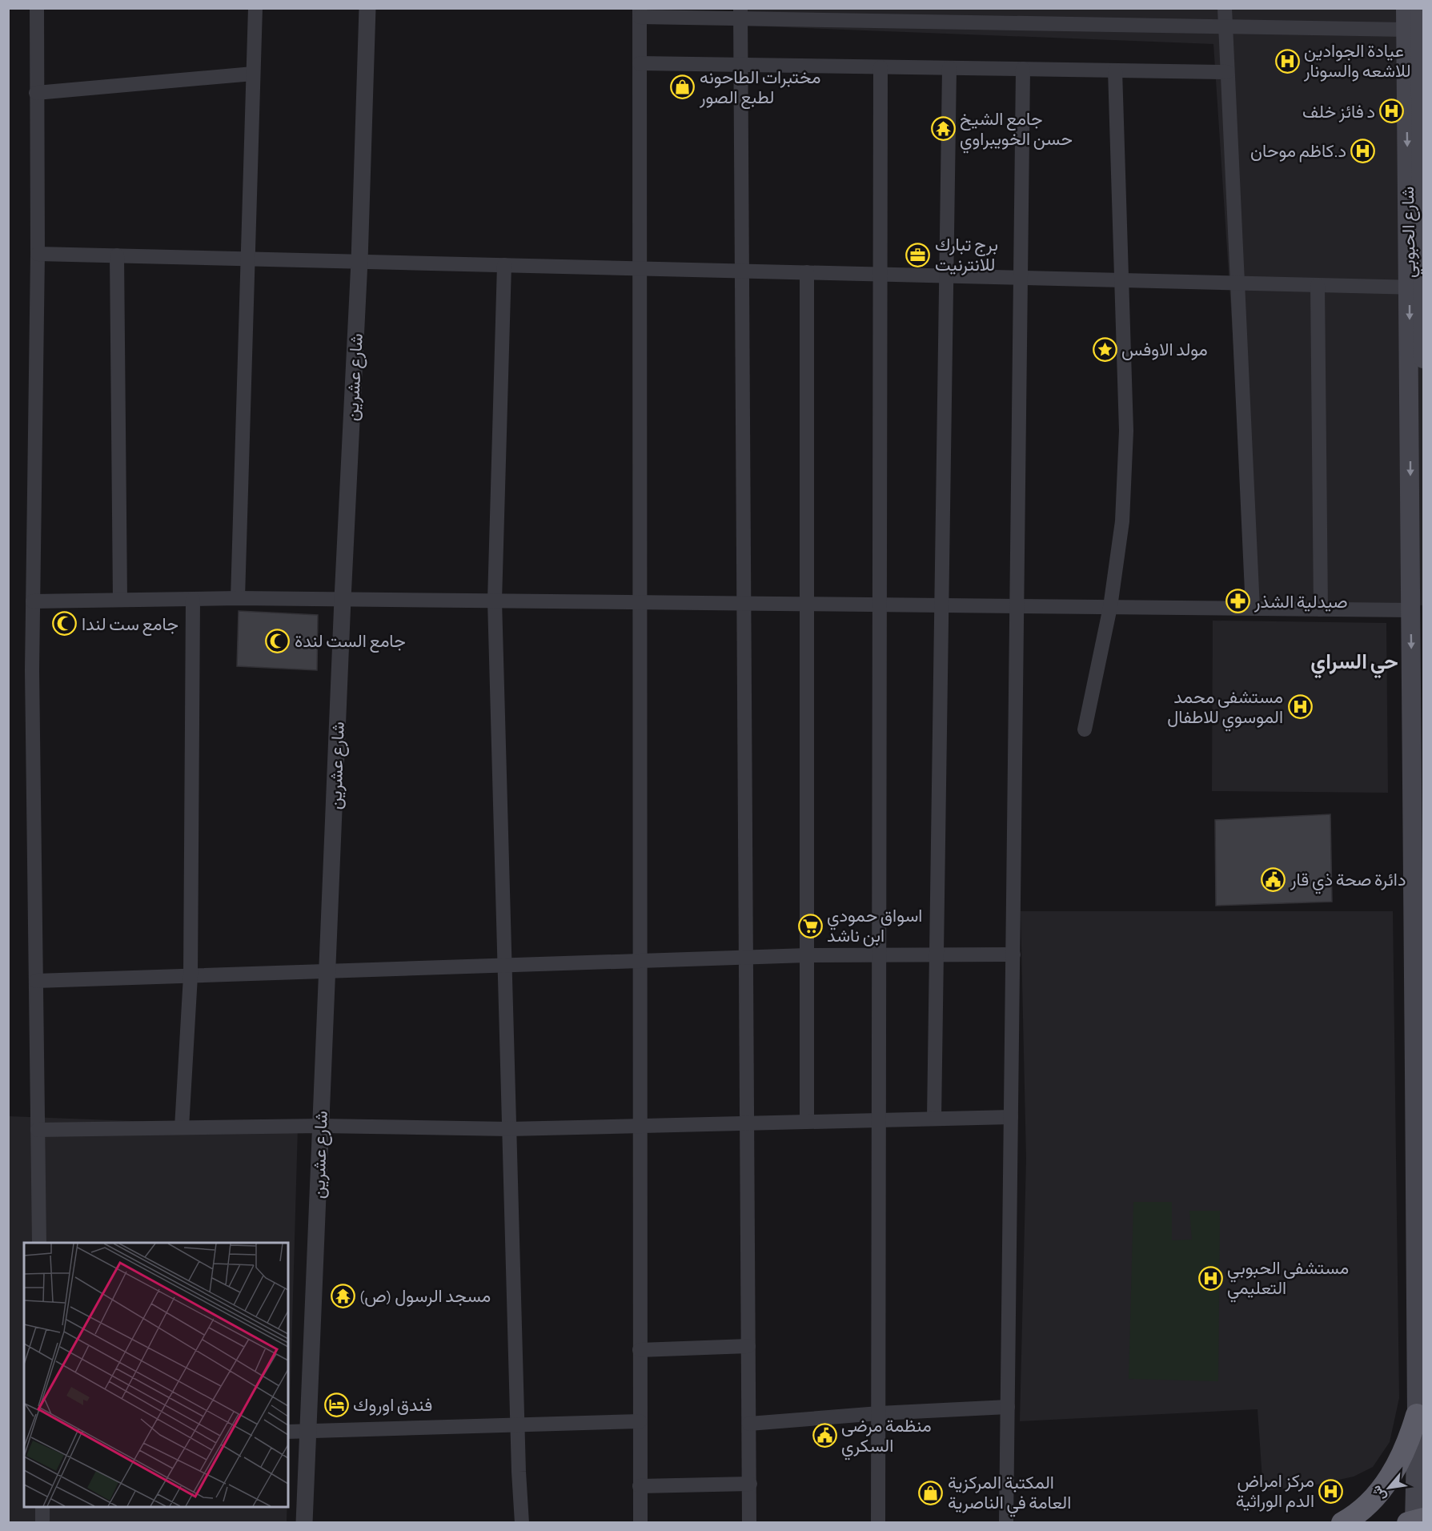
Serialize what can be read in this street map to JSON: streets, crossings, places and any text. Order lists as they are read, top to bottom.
{
  "streets": {
    "main road": ["شارع الحبوبي"],
    "street": ["شارع عشرين"]
  },
  "districts": ["حي السراي"],
  "places": {
    "hospital": [
      "عيادة الجوادين للاشعه والسونار",
      "د فائز خلف",
      "د.كاظم موحان",
      "مستشفى محمد الموسوي للاطفال",
      "مستشفى الحبوبي التعليمي",
      "مركز امراض الدم الوراثية"
    ],
    "shop": ["مختبرات الطاحونه لطبع الصور", "المكتبة المركزية العامة في الناصرية"],
    "temple": ["جامع الشيخ حسن الخويبراوي", "مسجد الرسول (ص)"],
    "office": ["برج تبارك للانترنيت"],
    "place": ["مولد الاوفس"],
    "pharmacy": ["صيدلية الشذر"],
    "mosque": ["جامع ست لندا", "جامع الست لندة"],
    "public building": ["دائرة صحة ذي قار", "منظمة مرضى السكري"],
    "supermarket": ["اسواق حمودي ابن ناشد"],
    "hotel": ["فندق اوروك"]
  },
  "north": "bottom left"
}
